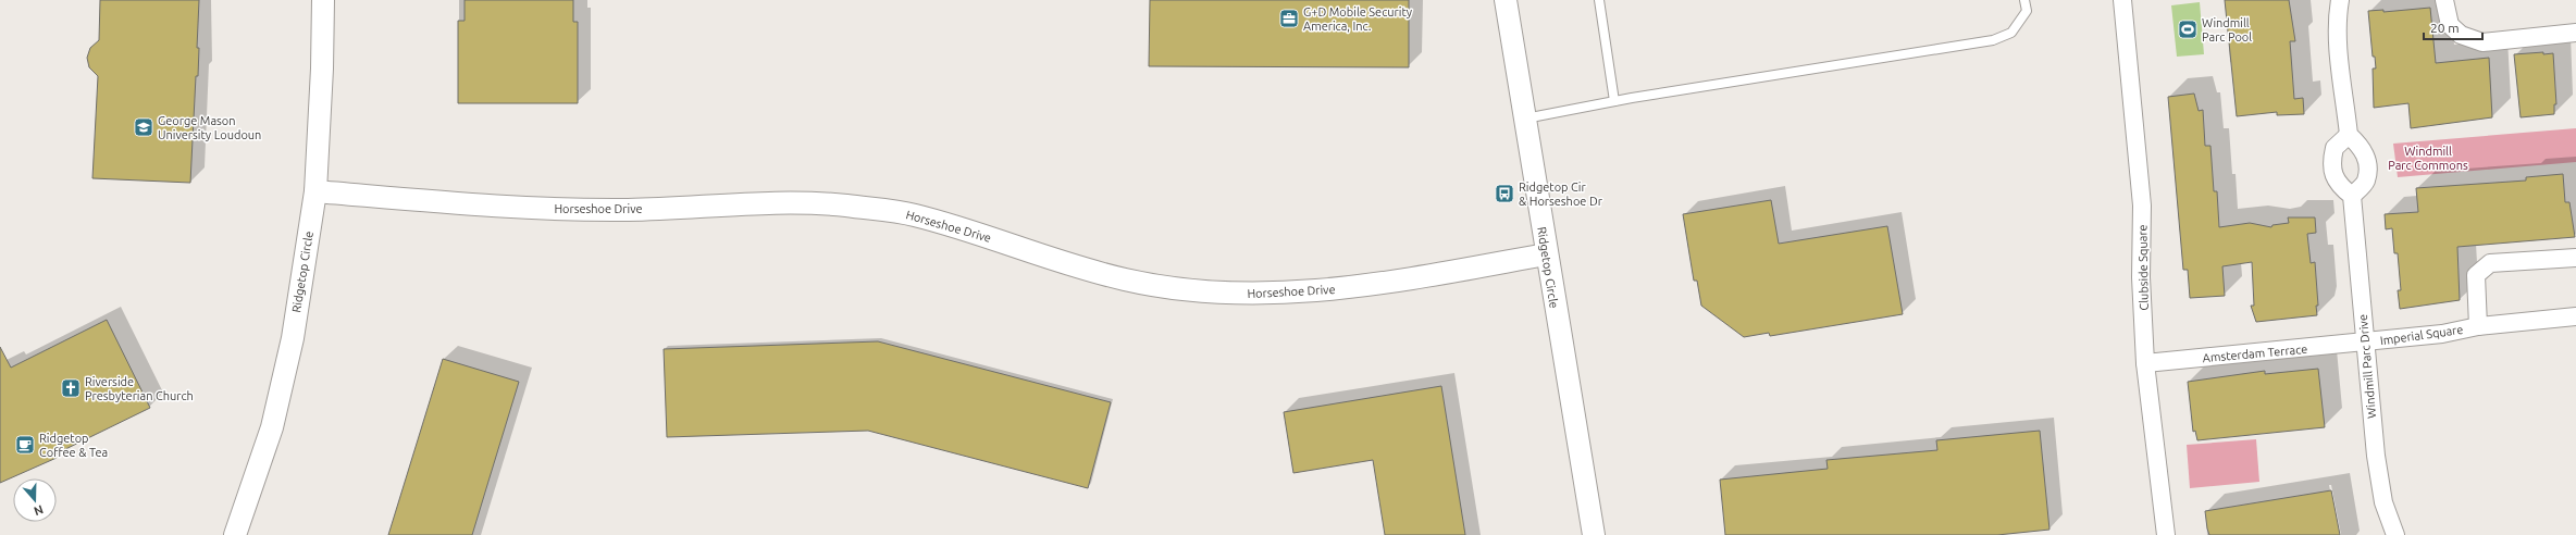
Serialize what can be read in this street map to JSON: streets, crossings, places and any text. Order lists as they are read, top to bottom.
{
  "streets": {
    "street": [
      "Horseshoe Drive",
      "Ridgetop Circle",
      "Clubside Square",
      "Imperial Square",
      "Amsterdam Terrace",
      "Windmill Parc Drive"
    ]
  },
  "crossings": [
    ["Horseshoe Drive", "Ridgetop Circle"],
    ["Clubside Square", "Amsterdam Terrace"],
    ["Imperial Square", "Amsterdam Terrace"],
    ["Imperial Square", "Windmill Parc Drive"],
    ["Amsterdam Terrace", "Windmill Parc Drive"]
  ],
  "parks": ["Windmill Parc Commons"],
  "places": {
    "office": ["G+D Mobile Security America, Inc."],
    "sports": ["Windmill Parc Pool"],
    "school or university": ["George Mason University Loudoun"],
    "bus stop": ["Ridgetop Cir & Horseshoe Dr"],
    "church": ["Riverside Presbyterian Church"],
    "cafe": ["Ridgetop Coffee & Tea"]
  },
  "scale_bar": "20 m",
  "north": "bottom"
}
